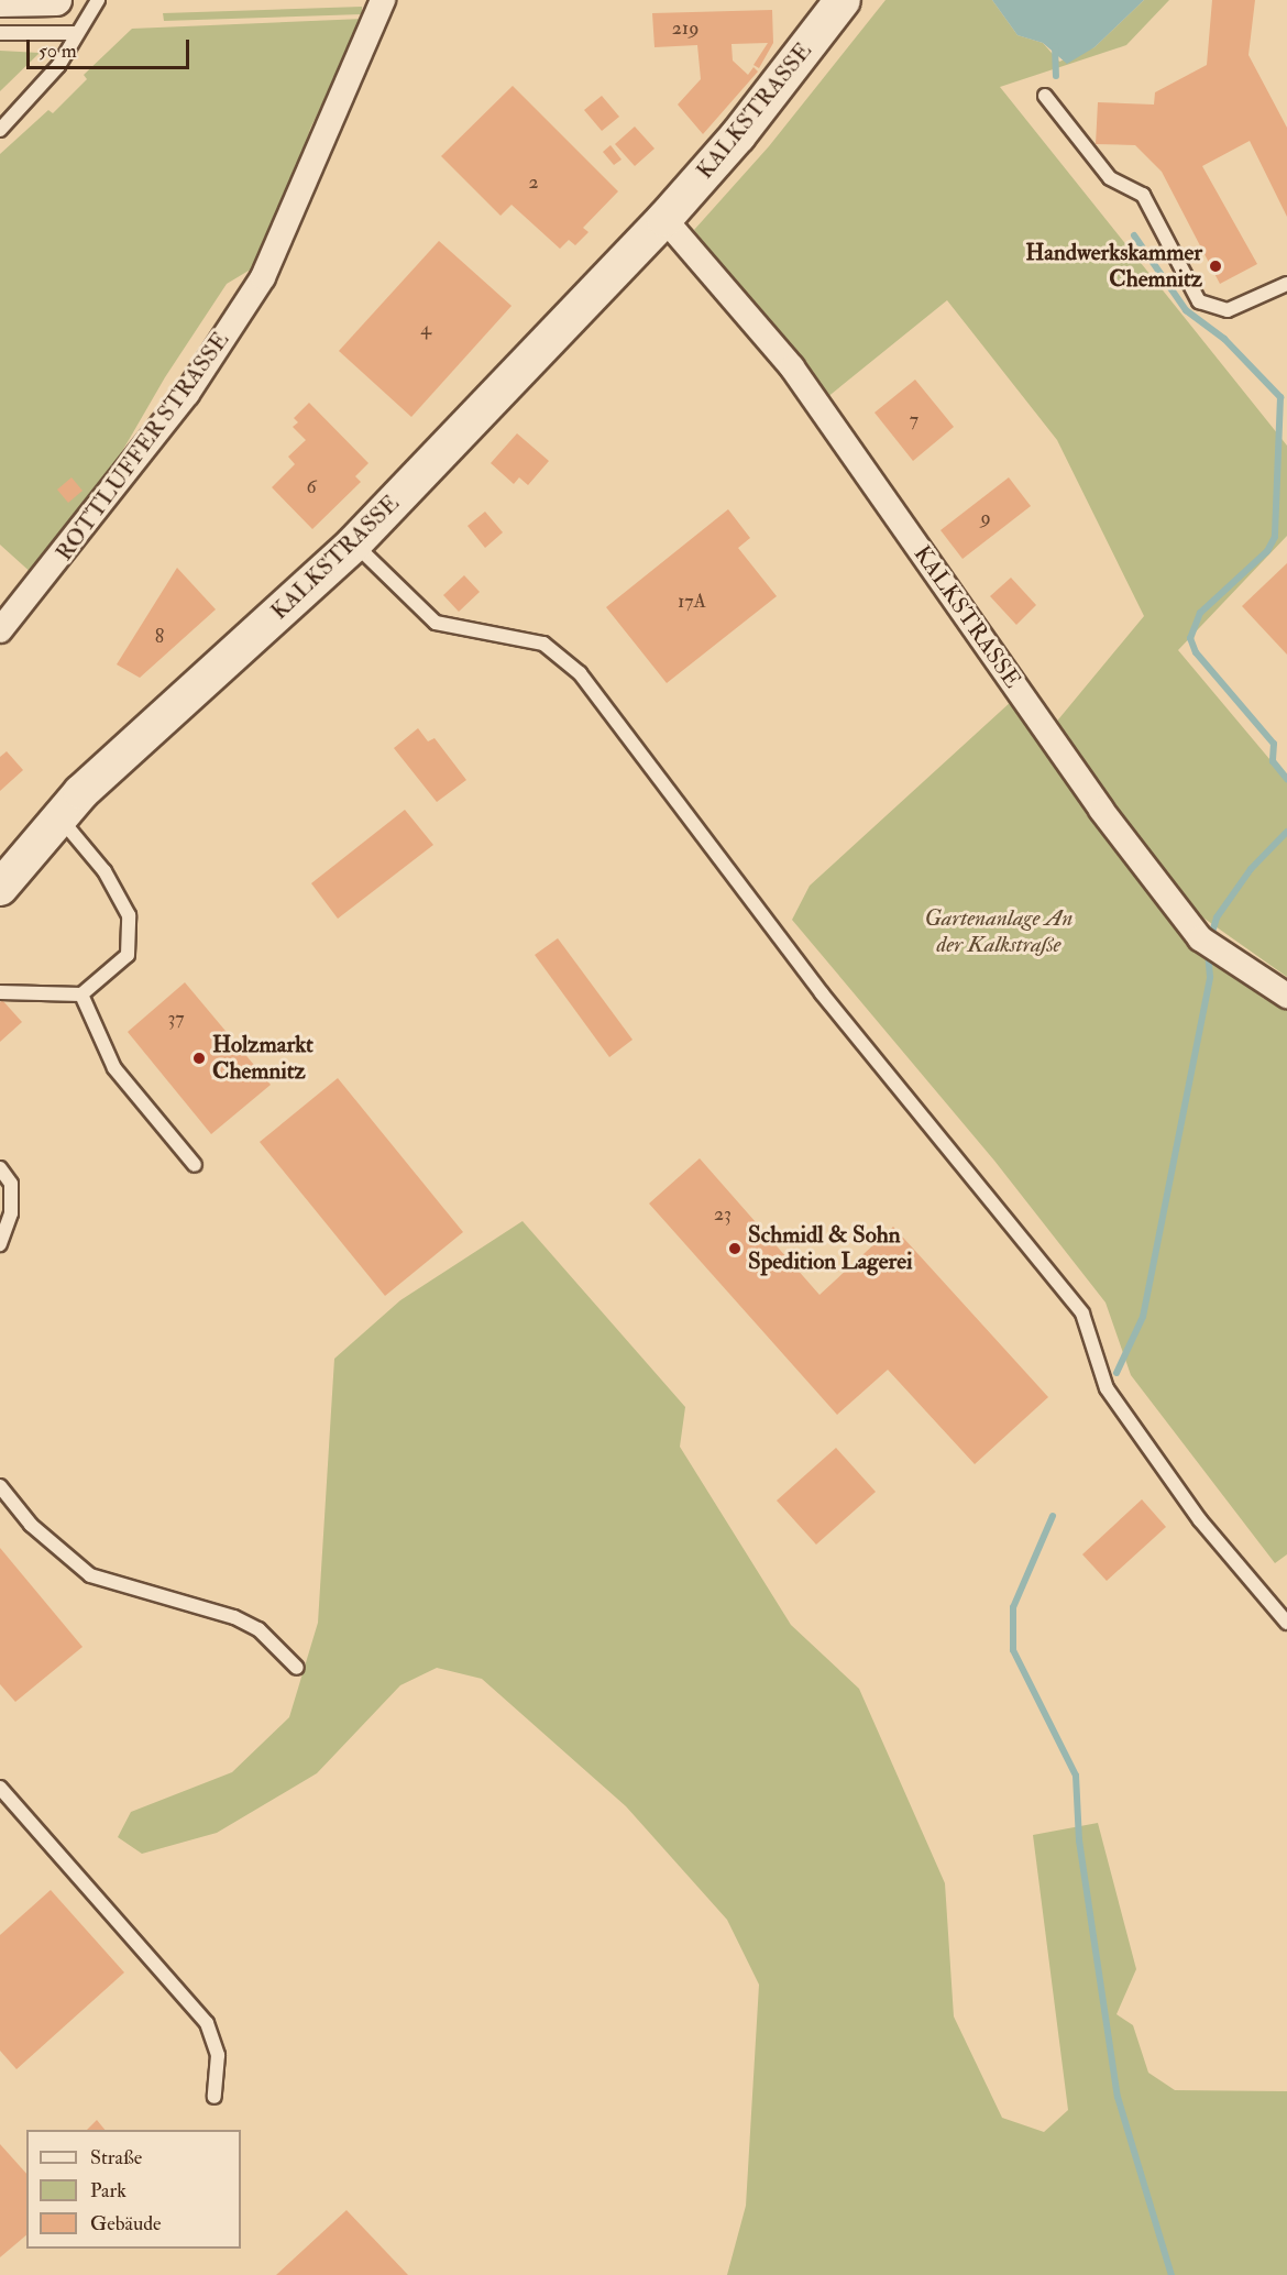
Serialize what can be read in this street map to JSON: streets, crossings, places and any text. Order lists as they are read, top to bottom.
{
  "streets": {
    "main road": ["KALKSTRASSE"],
    "street": ["ROTTLUFFER STRASSE"]
  },
  "parks": ["Gartenanlage An der Kalkstraße"],
  "places": ["Handwerkskammer Chemnitz", "Holzmarkt Chemnitz", "Schmidl & Sohn Spedition Lagerei"],
  "house_numbers": [
    "219",
    "2",
    "4",
    "7",
    "6",
    "9",
    "17A",
    "8",
    "37",
    "23"
  ],
  "legend": ["Straße", "Park", "Gebäude"],
  "scale_bar": "50 m"
}
